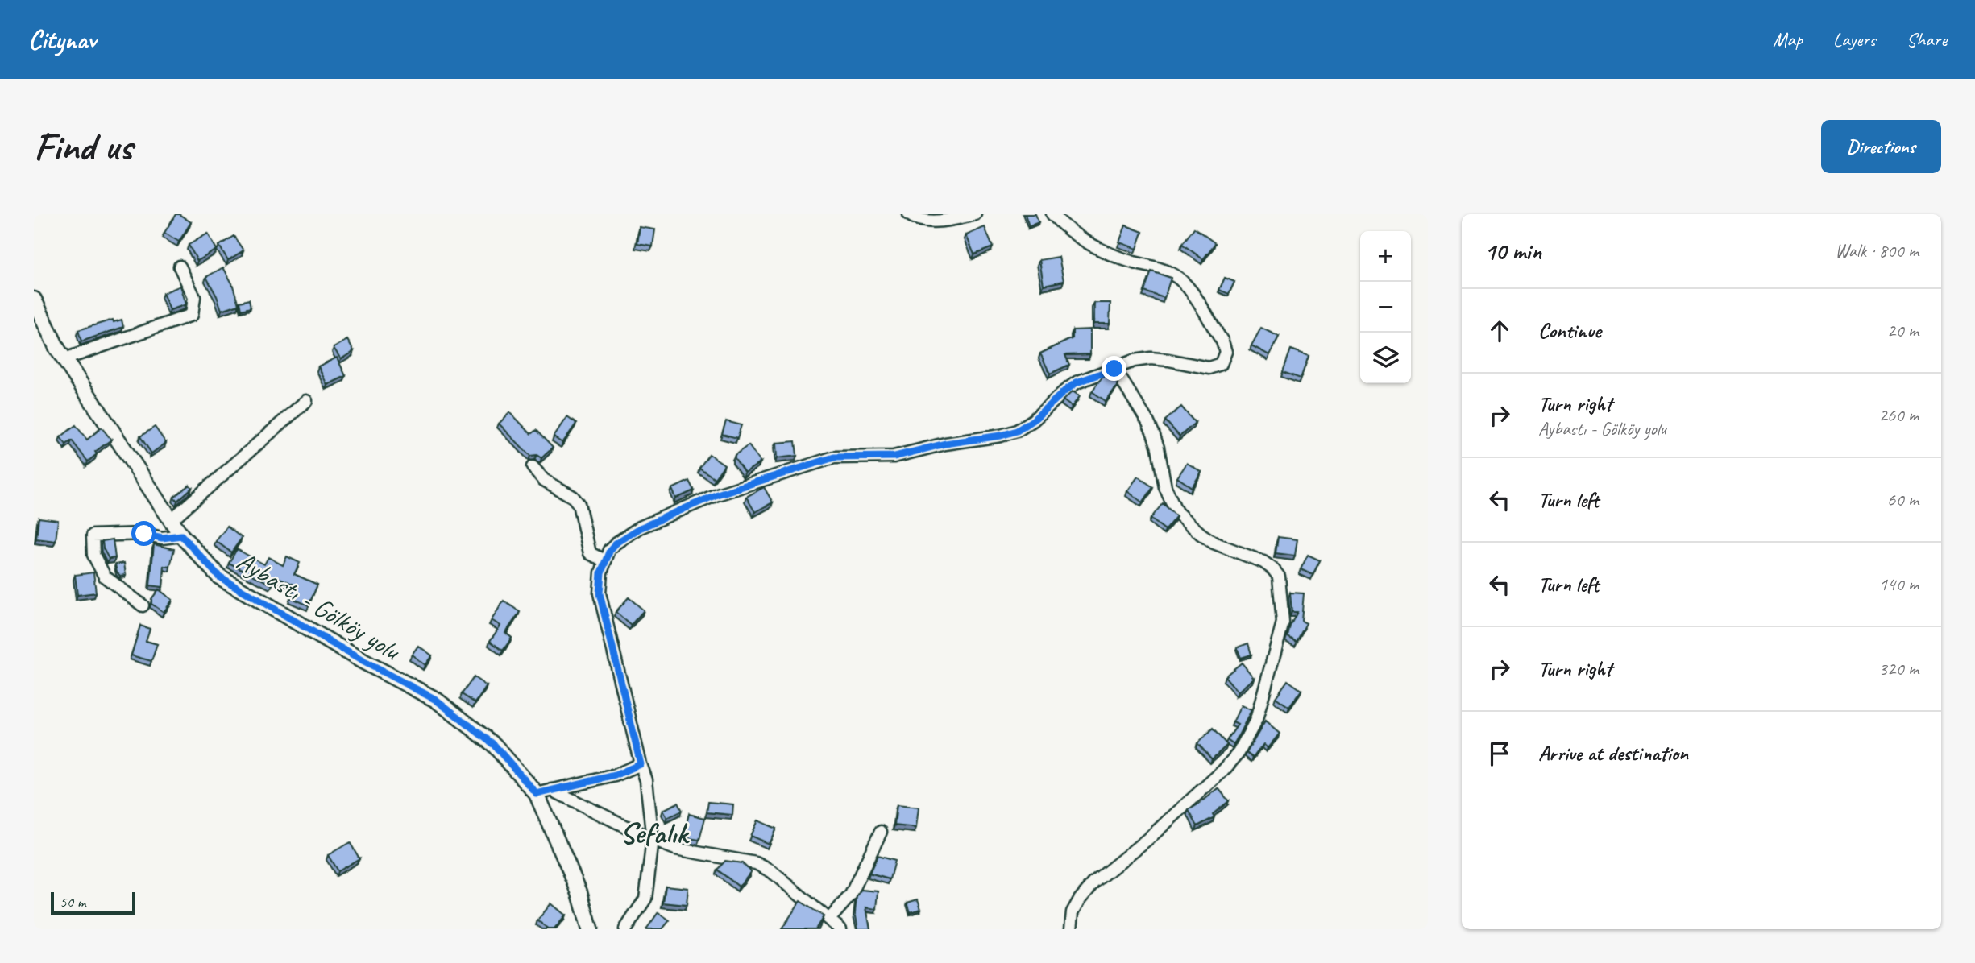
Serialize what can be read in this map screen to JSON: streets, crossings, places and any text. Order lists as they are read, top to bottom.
{
  "streets": {
    "main road": ["Aybastı - Gölköy yolu"]
  },
  "districts": ["Sefalık"],
  "scale_bar": "50 m",
  "page": {
    "header": "Citynav",
    "nav": ["Map", "Layers", "Share"],
    "buttons": "Directions",
    "title": "Find us",
    "heading": ["10 min", "Walk · 800 m"],
    "map_buttons": ["+", "−"],
    "list": [
      ["Continue", "20 m"],
      ["Turn right", "Aybastı - Gölköy yolu", "260 m"],
      ["Turn left", "60 m"],
      ["Turn left", "140 m"],
      ["Turn right", "320 m"],
      "Arrive at destination"
    ],
    "scale": "50 m"
  }
}
